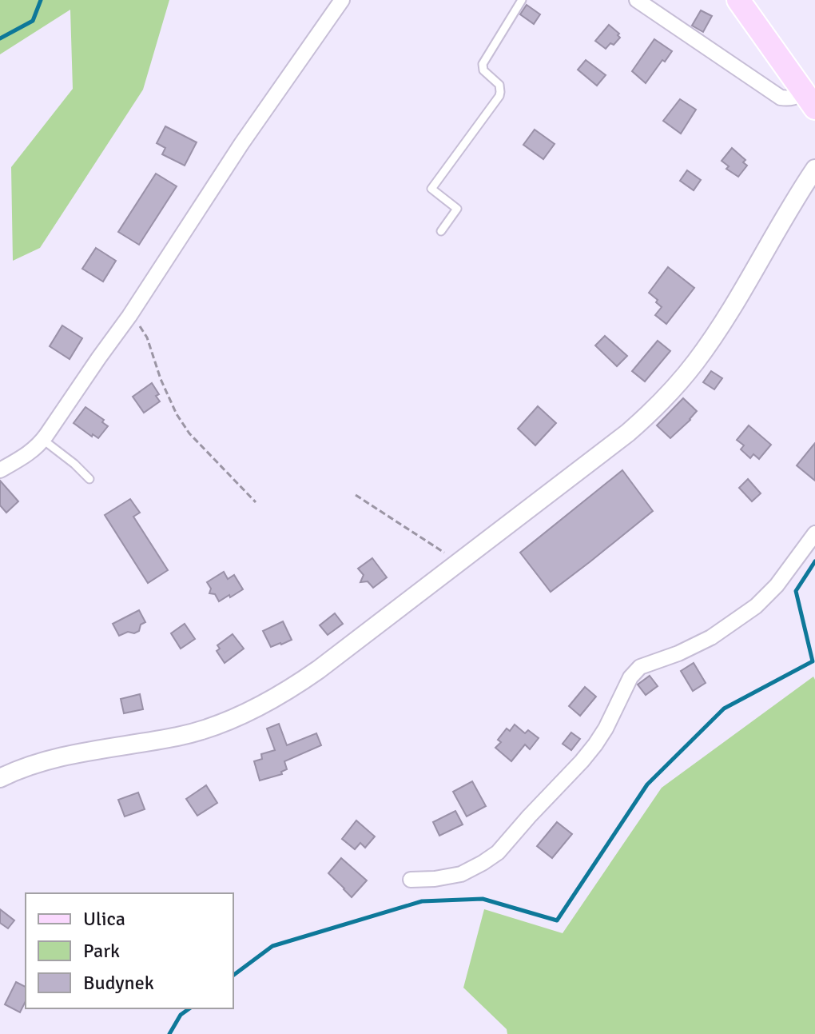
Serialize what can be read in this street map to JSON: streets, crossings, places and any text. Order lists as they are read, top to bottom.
{
  "legend": ["Ulica", "Park", "Budynek"]
}
